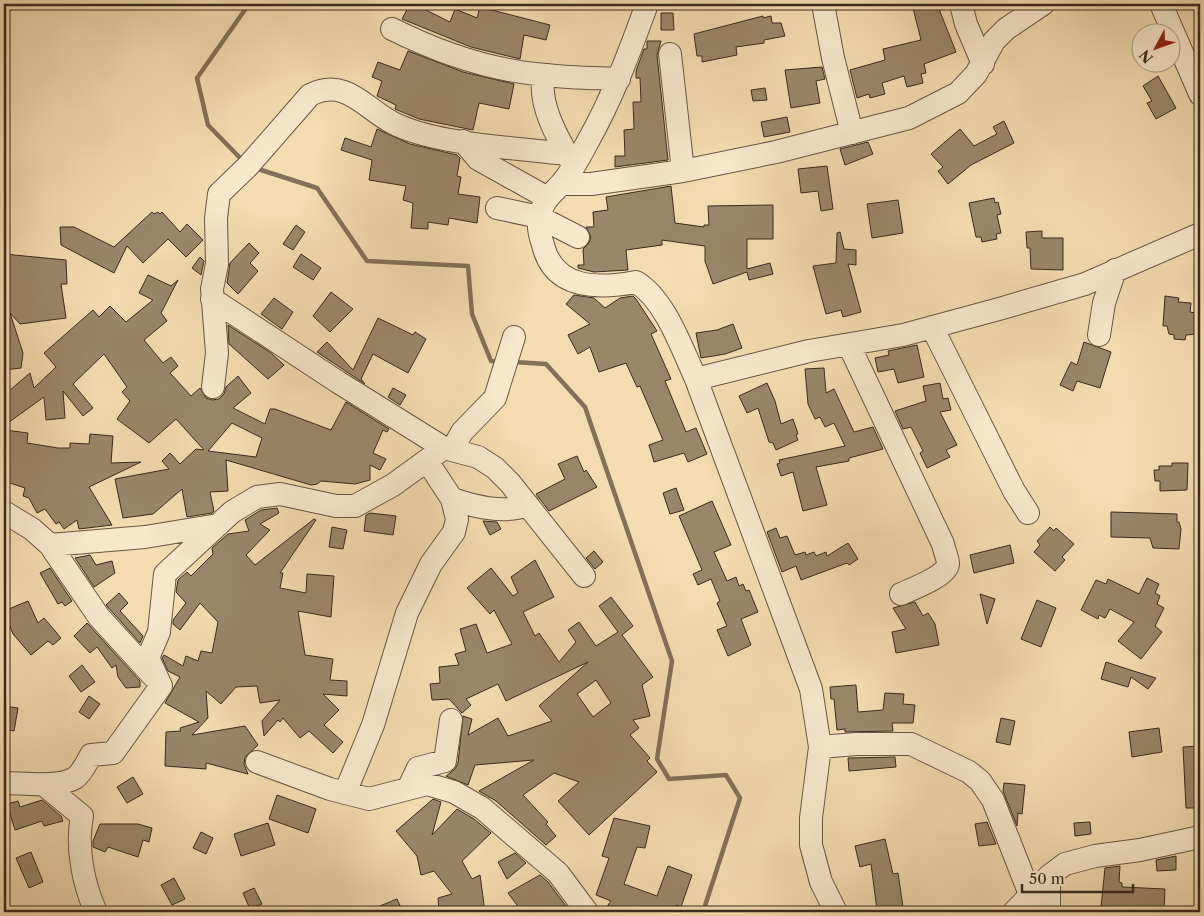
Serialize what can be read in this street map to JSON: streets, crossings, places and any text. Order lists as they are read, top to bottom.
{
  "scale_bar": "50 m",
  "north": "bottom left"
}
